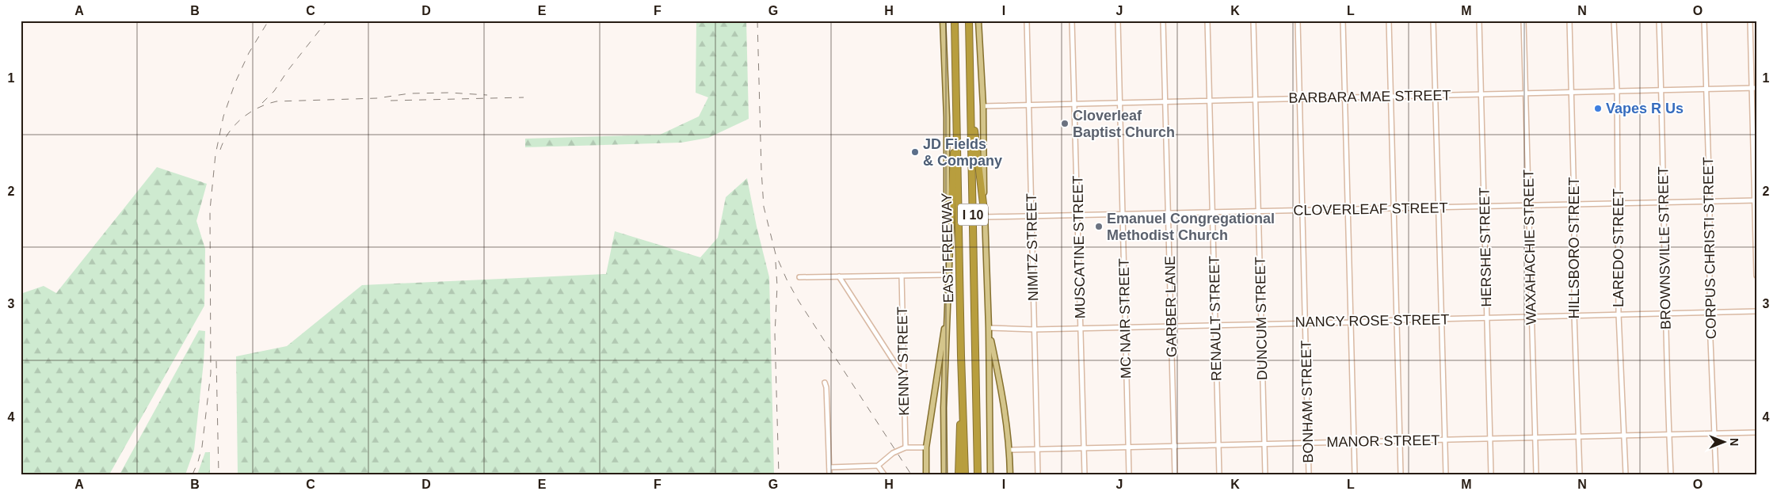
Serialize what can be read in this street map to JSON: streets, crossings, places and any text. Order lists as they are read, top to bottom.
{
  "streets": {
    "highway": ["I 10", "EAST FREEWAY"],
    "street": [
      "BARBARA MAE STREET",
      "CLOVERLEAF STREET",
      "NIMITZ STREET",
      "MUSCATINE STREET",
      "HERSHE STREET",
      "WAXAHACHIE STREET",
      "HILLSBORO STREET",
      "LAREDO STREET",
      "BROWNSVILLE STREET",
      "CORPUS CHRISTI STREET",
      "GARBER LANE",
      "MC NAIR STREET",
      "RENAULT STREET",
      "DUNCUM STREET",
      "NANCY ROSE STREET",
      "KENNY STREET",
      "BONHAM STREET",
      "MANOR STREET"
    ]
  },
  "crossings": [
    ["BARBARA MAE STREET", "NIMITZ STREET"],
    ["BARBARA MAE STREET", "MUSCATINE STREET"],
    ["BARBARA MAE STREET", "HERSHE STREET"],
    ["BARBARA MAE STREET", "WAXAHACHIE STREET"],
    ["BARBARA MAE STREET", "HILLSBORO STREET"],
    ["BARBARA MAE STREET", "LAREDO STREET"],
    ["BARBARA MAE STREET", "BROWNSVILLE STREET"],
    ["BARBARA MAE STREET", "CORPUS CHRISTI STREET"],
    ["BARBARA MAE STREET", "GARBER LANE"],
    ["BARBARA MAE STREET", "MC NAIR STREET"],
    ["BARBARA MAE STREET", "RENAULT STREET"],
    ["BARBARA MAE STREET", "DUNCUM STREET"],
    ["BARBARA MAE STREET", "BONHAM STREET"],
    ["CLOVERLEAF STREET", "NIMITZ STREET"],
    ["CLOVERLEAF STREET", "MUSCATINE STREET"],
    ["CLOVERLEAF STREET", "HERSHE STREET"],
    ["CLOVERLEAF STREET", "WAXAHACHIE STREET"],
    ["CLOVERLEAF STREET", "HILLSBORO STREET"],
    ["CLOVERLEAF STREET", "LAREDO STREET"],
    ["CLOVERLEAF STREET", "BROWNSVILLE STREET"],
    ["CLOVERLEAF STREET", "CORPUS CHRISTI STREET"],
    ["CLOVERLEAF STREET", "GARBER LANE"],
    ["CLOVERLEAF STREET", "MC NAIR STREET"],
    ["CLOVERLEAF STREET", "RENAULT STREET"],
    ["CLOVERLEAF STREET", "DUNCUM STREET"],
    ["CLOVERLEAF STREET", "BONHAM STREET"],
    ["NIMITZ STREET", "NANCY ROSE STREET"],
    ["NIMITZ STREET", "MANOR STREET"],
    ["MUSCATINE STREET", "NANCY ROSE STREET"],
    ["MUSCATINE STREET", "MANOR STREET"],
    ["HERSHE STREET", "NANCY ROSE STREET"],
    ["HERSHE STREET", "MANOR STREET"],
    ["WAXAHACHIE STREET", "NANCY ROSE STREET"],
    ["WAXAHACHIE STREET", "MANOR STREET"],
    ["HILLSBORO STREET", "NANCY ROSE STREET"],
    ["HILLSBORO STREET", "MANOR STREET"],
    ["LAREDO STREET", "NANCY ROSE STREET"],
    ["LAREDO STREET", "MANOR STREET"],
    ["BROWNSVILLE STREET", "NANCY ROSE STREET"],
    ["BROWNSVILLE STREET", "MANOR STREET"],
    ["CORPUS CHRISTI STREET", "NANCY ROSE STREET"],
    ["CORPUS CHRISTI STREET", "MANOR STREET"],
    ["GARBER LANE", "NANCY ROSE STREET"],
    ["GARBER LANE", "MANOR STREET"],
    ["MC NAIR STREET", "NANCY ROSE STREET"],
    ["MC NAIR STREET", "MANOR STREET"],
    ["RENAULT STREET", "NANCY ROSE STREET"],
    ["RENAULT STREET", "MANOR STREET"],
    ["DUNCUM STREET", "NANCY ROSE STREET"],
    ["DUNCUM STREET", "MANOR STREET"],
    ["NANCY ROSE STREET", "BONHAM STREET"],
    ["BONHAM STREET", "MANOR STREET"]
  ],
  "places": [
    "Vapes R Us",
    "Cloverleaf Baptist Church",
    "JD Fields & Company",
    "Emanuel Congregational Methodist Church"
  ],
  "north": "right",
  "grid": {
    "columns": [
      "A",
      "B",
      "C",
      "D",
      "E",
      "F",
      "G",
      "H",
      "I",
      "J",
      "K",
      "L",
      "M",
      "N",
      "O"
    ],
    "rows": [
      "1",
      "2",
      "3",
      "4"
    ]
  }
}
